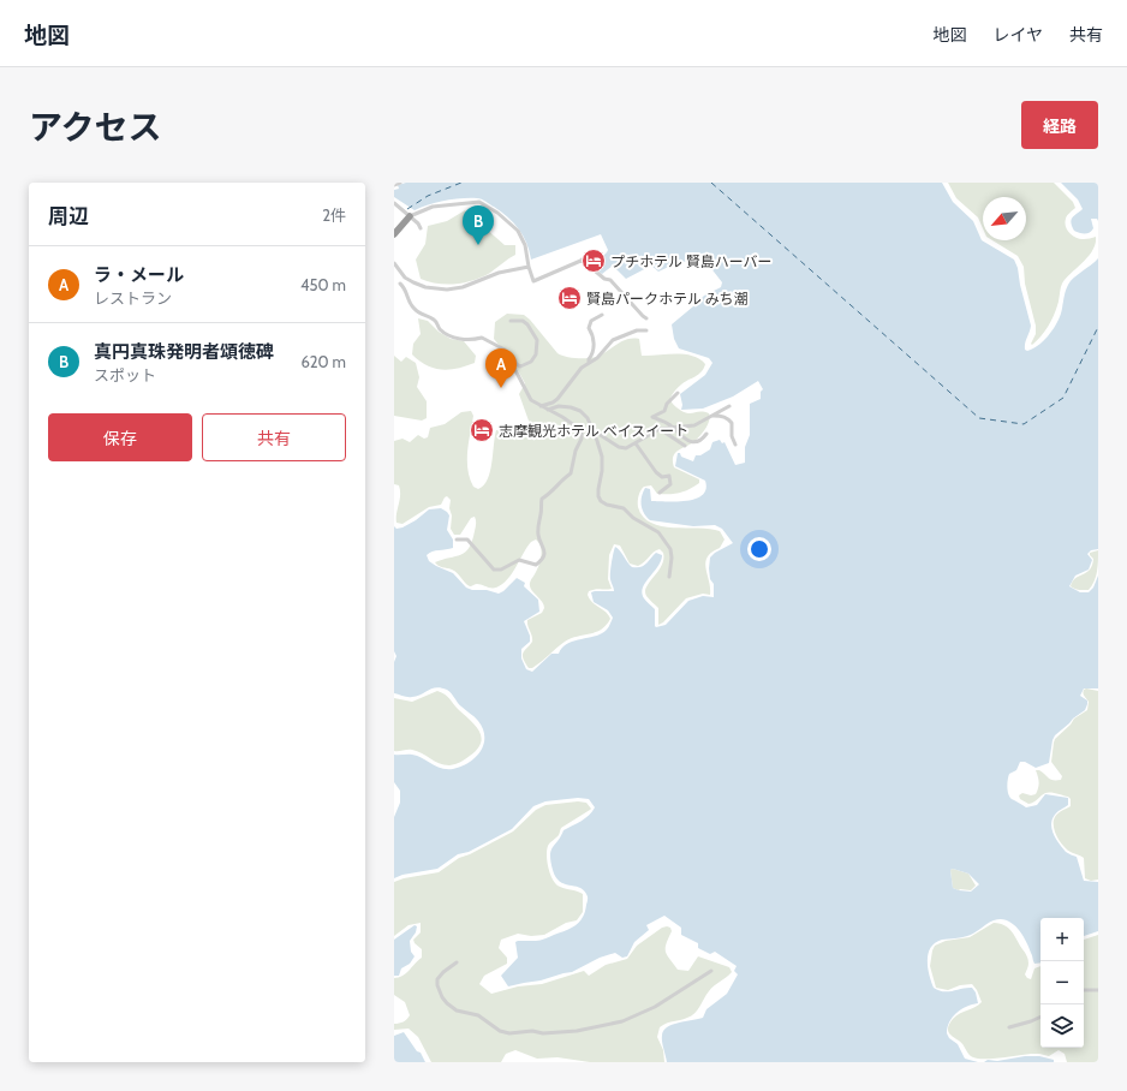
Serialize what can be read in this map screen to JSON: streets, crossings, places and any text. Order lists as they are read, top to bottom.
{
  "places": {
    "hotel": ["プチホテル 賢島ハーバー", "賢島パークホテル みち潮", "志摩観光ホテル ベイスイート"]
  },
  "north": "bottom left",
  "page": {
    "header": "地図",
    "nav": ["地図", "レイヤ", "共有"],
    "title": "アクセス",
    "buttons": [
      "経路",
      ["保存", "共有"]
    ],
    "heading": ["周辺", "2件"],
    "pins": ["B", "A"],
    "list": [
      {
        "mark": "A",
        "name": "ラ・メール",
        "note": "レストラン",
        "value": "450 m"
      },
      {
        "mark": "B",
        "name": "真円真珠発明者頌徳碑",
        "note": "スポット",
        "value": "620 m"
      }
    ],
    "map_buttons": ["+", "−"]
  }
}
